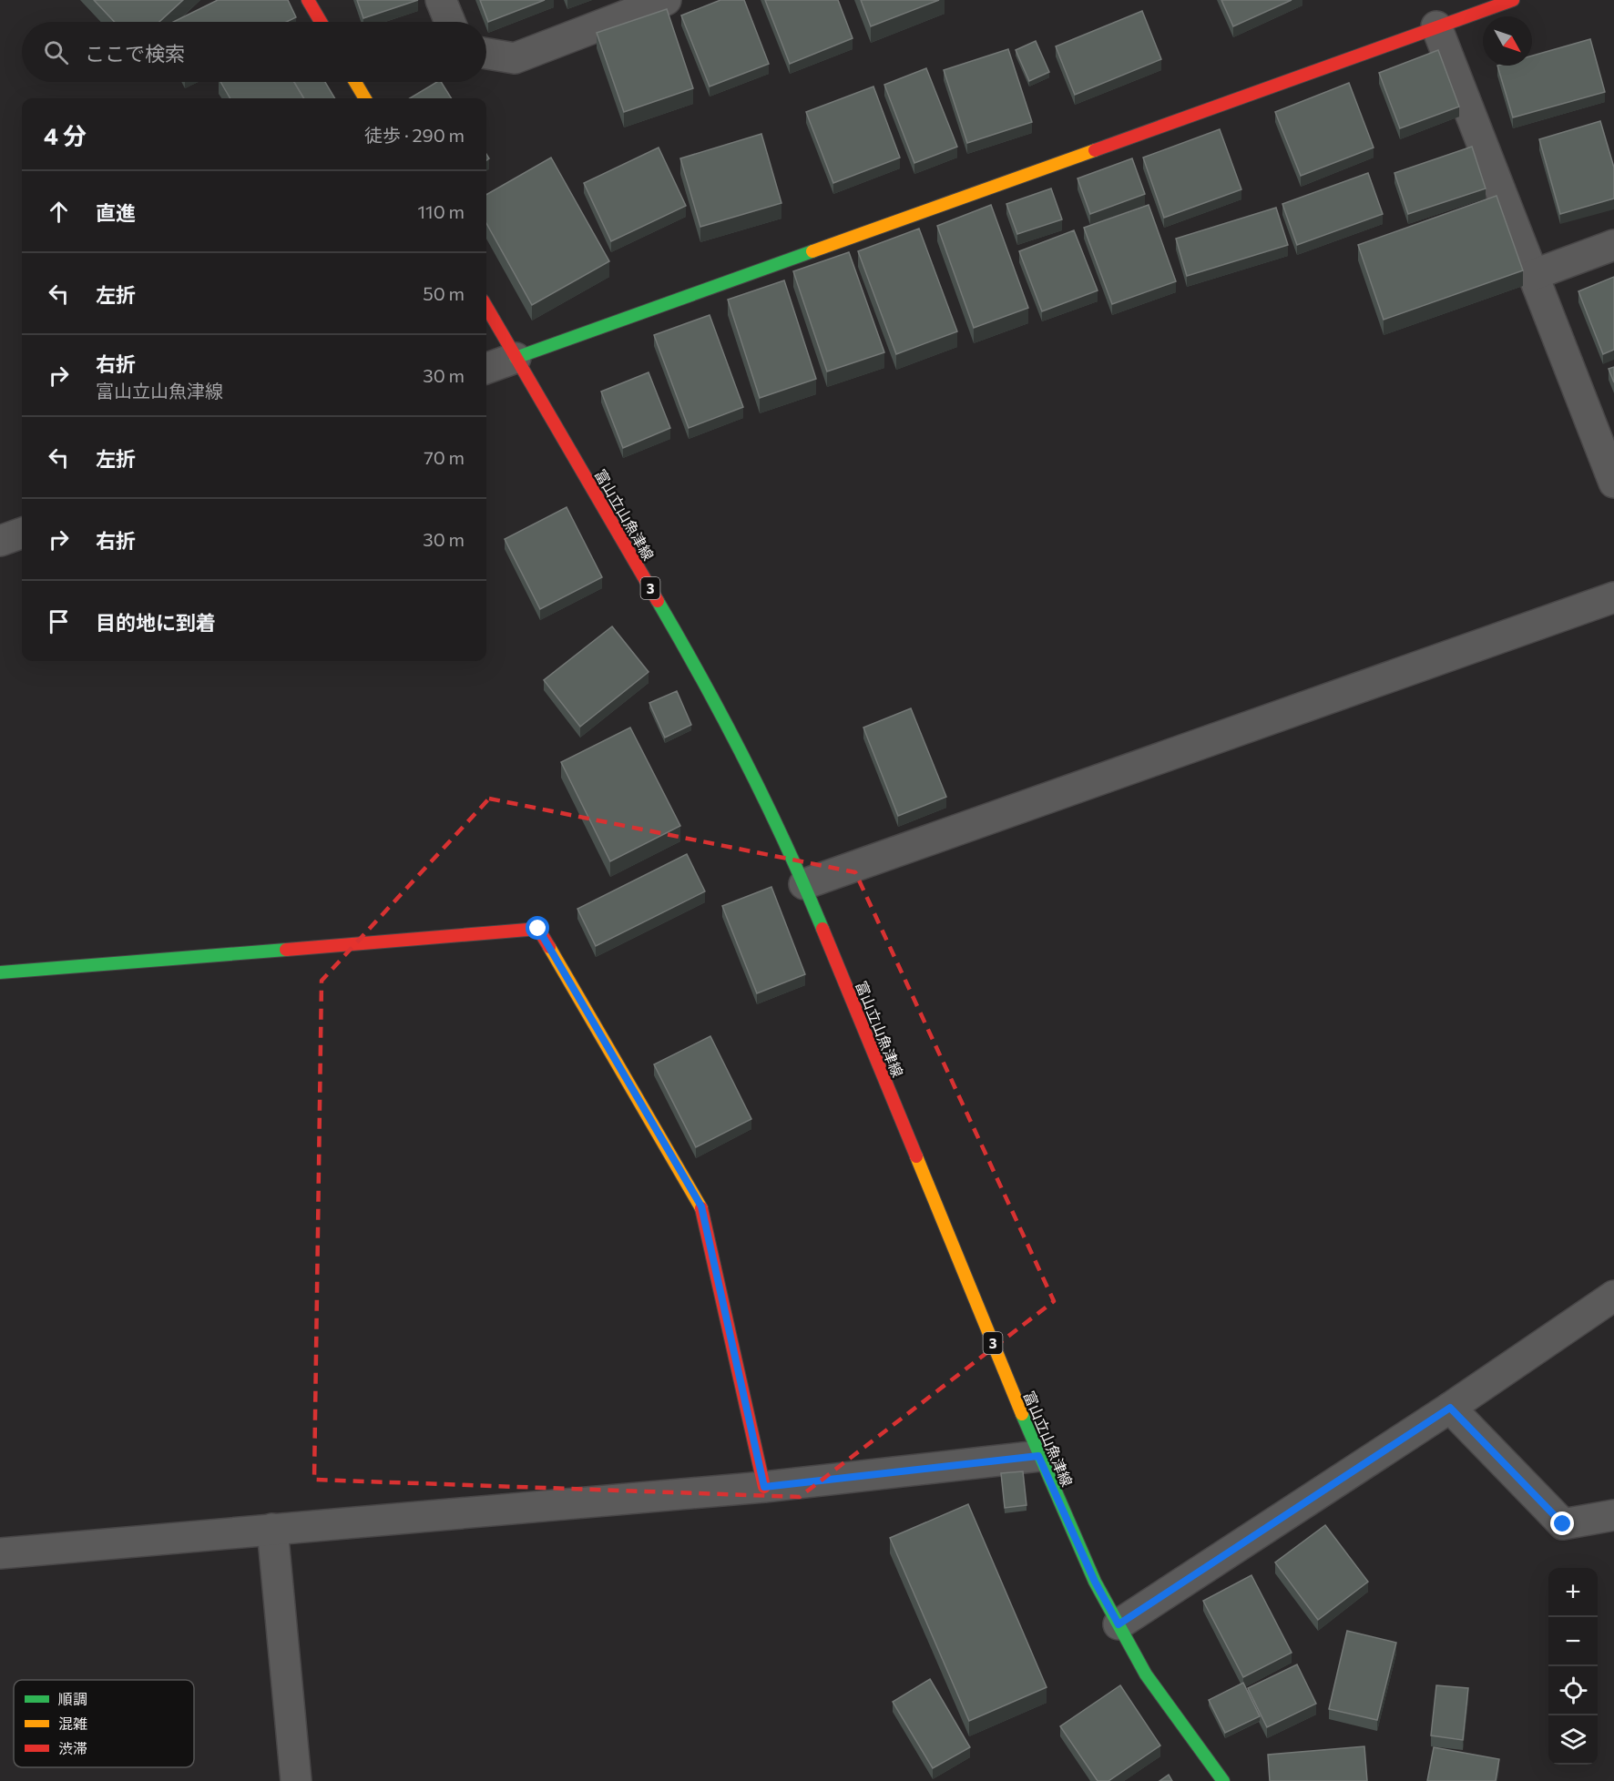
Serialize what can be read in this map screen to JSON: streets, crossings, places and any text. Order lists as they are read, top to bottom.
{
  "streets": {
    "street": ["富山立山魚津線", "3"]
  },
  "legend": ["順調", "混雑", "渋滞"],
  "north": "bottom right",
  "page": {
    "search": "ここで検索",
    "heading": ["4 分", "徒歩 · 290 m"],
    "list": [
      ["直進", "110 m"],
      ["左折", "50 m"],
      ["右折", "富山立山魚津線", "30 m"],
      ["左折", "70 m"],
      ["右折", "30 m"],
      "目的地に到着"
    ],
    "map_buttons": ["+", "−"]
  }
}
